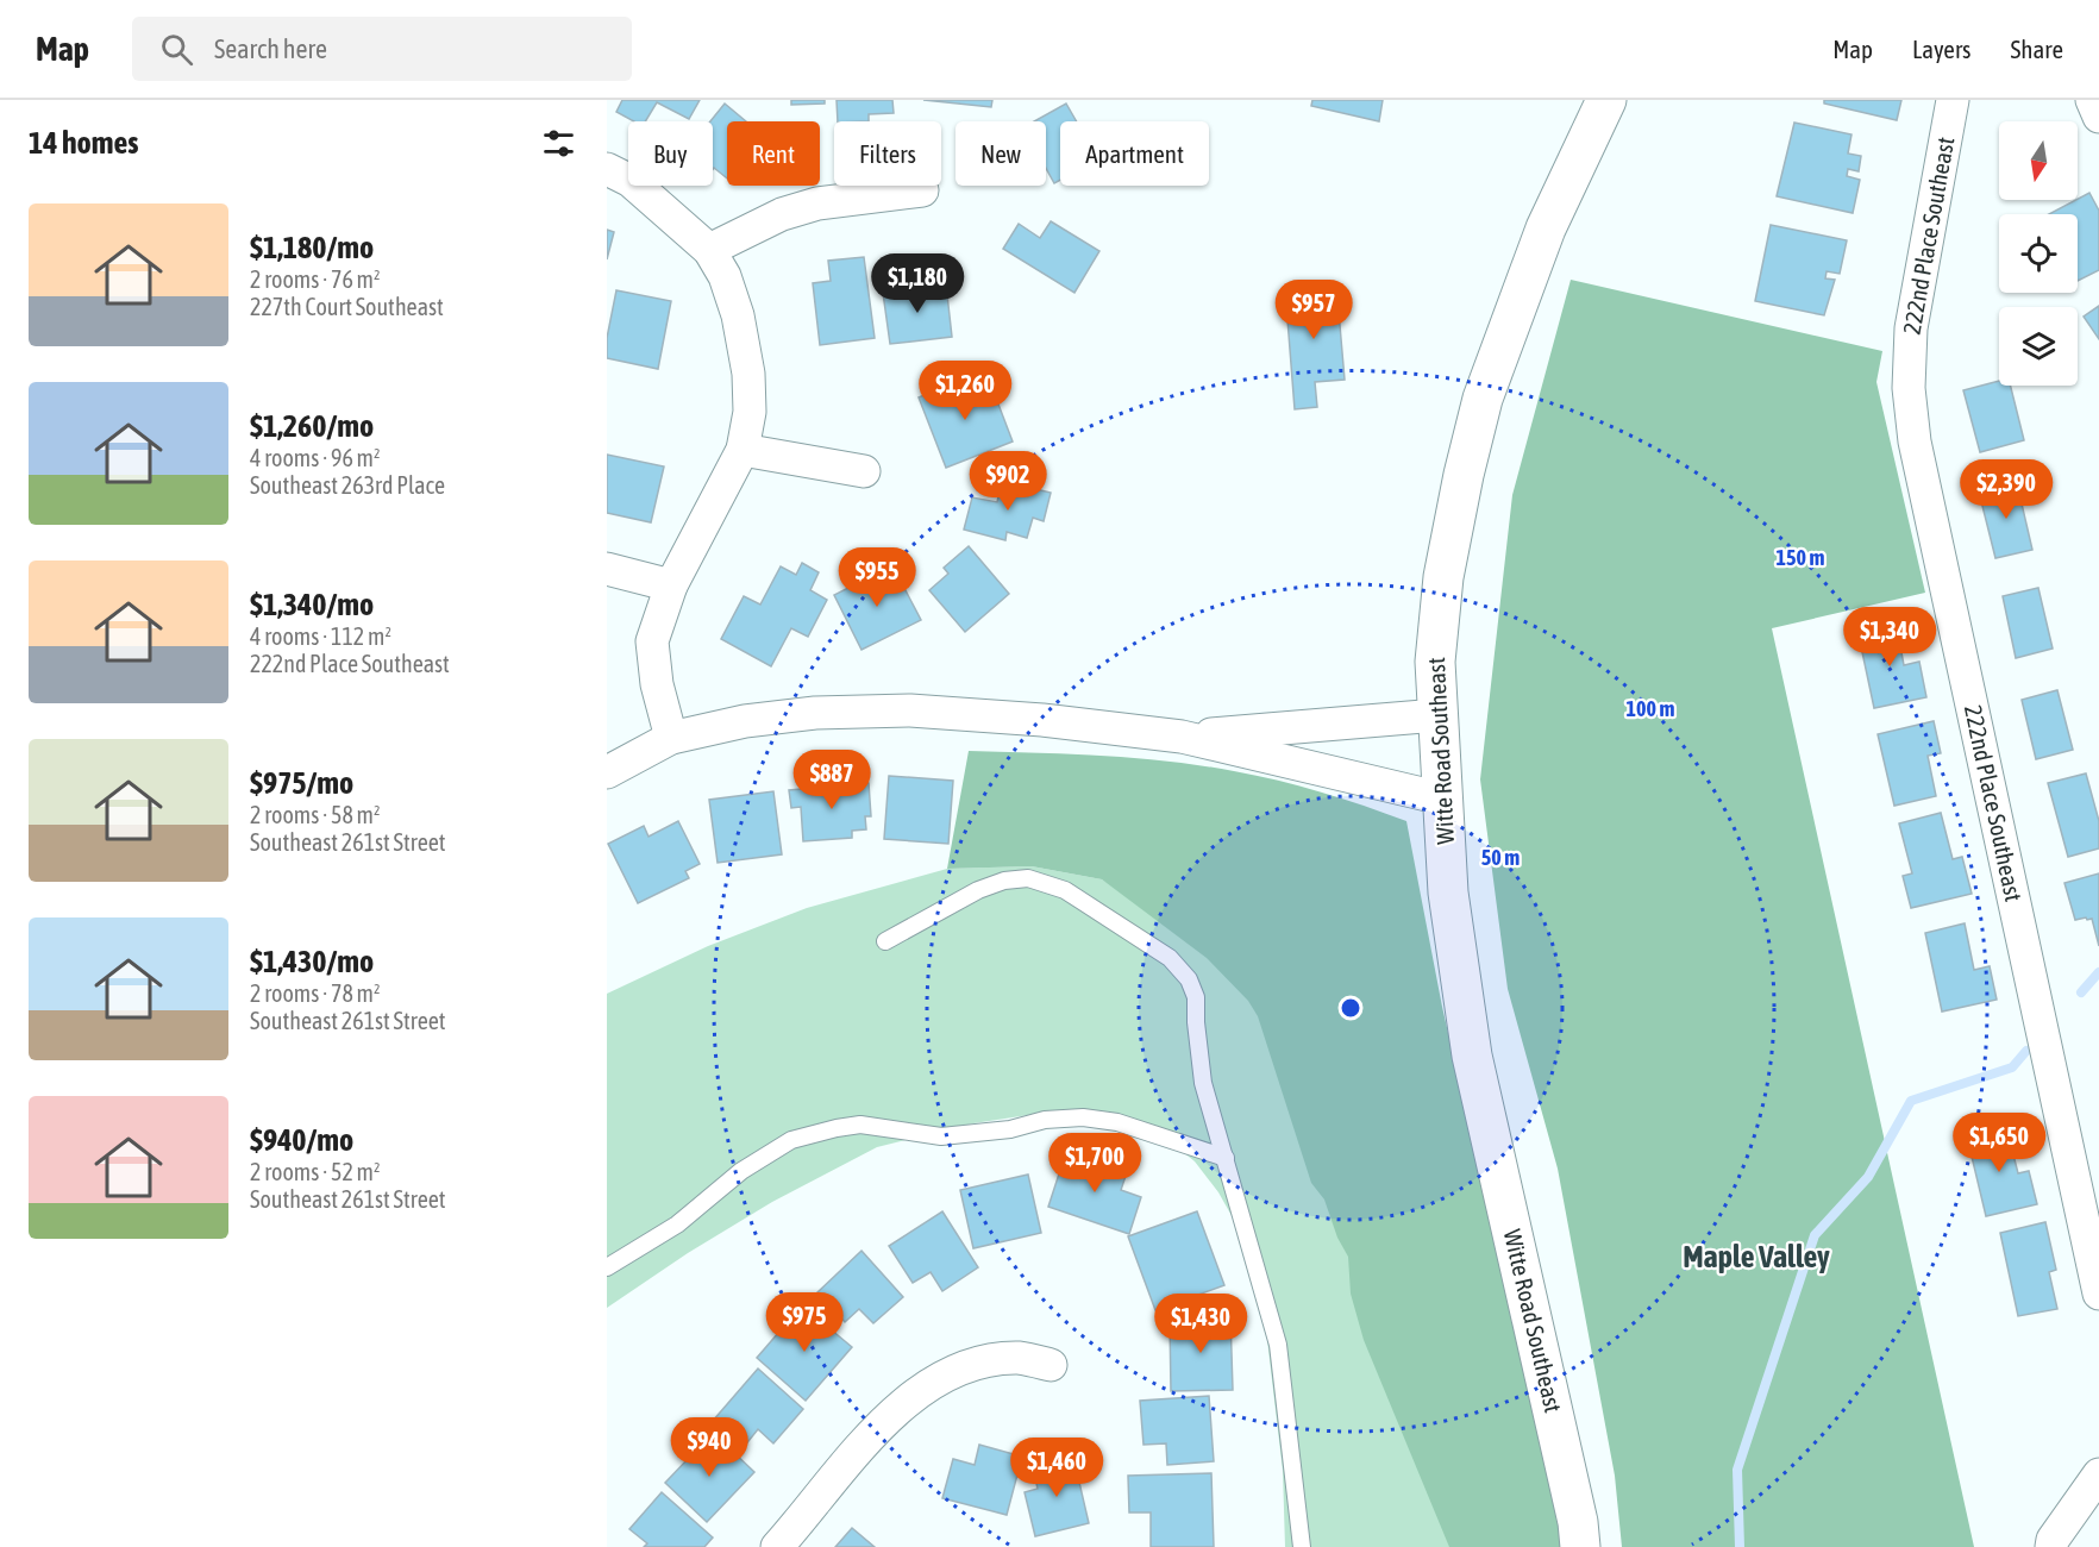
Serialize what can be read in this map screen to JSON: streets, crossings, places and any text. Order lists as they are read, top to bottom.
{
  "streets": {
    "street": ["222nd Place Southeast", "Witte Road Southeast"]
  },
  "districts": ["Maple Valley"],
  "north": "bottom",
  "page": {
    "header": "Map",
    "search": "Search here",
    "nav": ["Map", "Layers", "Share"],
    "heading": "14 homes",
    "chip": [
      "Buy",
      "Rent",
      "Filters",
      "New",
      "Apartment"
    ],
    "list": [
      {
        "name": "$1,180/mo",
        "note": "2 rooms · 76 m² · 227th Court Southeast"
      },
      {
        "name": "$1,260/mo",
        "note": "4 rooms · 96 m² · Southeast 263rd Place"
      },
      {
        "name": "$1,340/mo",
        "note": "4 rooms · 112 m² · 222nd Place Southeast"
      },
      {
        "name": "$975/mo",
        "note": "2 rooms · 58 m² · Southeast 261st Street"
      },
      {
        "name": "$1,430/mo",
        "note": "2 rooms · 78 m² · Southeast 261st Street"
      },
      {
        "name": "$940/mo",
        "note": "2 rooms · 52 m² · Southeast 261st Street"
      }
    ],
    "price": [
      "$1,180",
      "$957",
      "$1,260",
      "$902",
      "$2,390",
      "$955",
      "$1,340",
      "$887",
      "$1,650",
      "$1,700",
      "$975",
      "$1,430",
      "$940",
      "$1,460"
    ]
  },
  "rings": ["150 m", "100 m", "50 m"]
}
